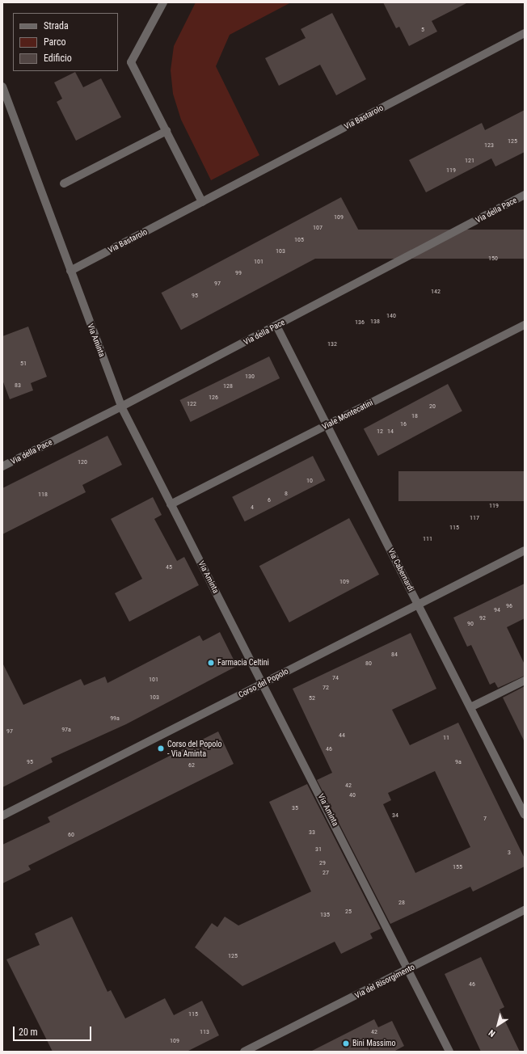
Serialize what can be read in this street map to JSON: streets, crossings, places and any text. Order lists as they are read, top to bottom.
{
  "streets": {
    "street": [
      "Via Bastarolo",
      "Via della Pace",
      "Via Aminta",
      "Viale Montecatini",
      "Via Cabernardi",
      "Corso del Popolo",
      "Via del Risorgimento"
    ]
  },
  "crossings": [
    ["Via Bastarolo", "Via Aminta"],
    ["Via della Pace", "Via Aminta"],
    ["Via della Pace", "Via Cabernardi"],
    ["Via Aminta", "Viale Montecatini"],
    ["Via Aminta", "Corso del Popolo"],
    ["Via Aminta", "Via del Risorgimento"],
    ["Viale Montecatini", "Via Cabernardi"],
    ["Via Cabernardi", "Corso del Popolo"]
  ],
  "places": ["Farmacia Celtini", "Corso del Popolo - Via Aminta", "Bini Massimo"],
  "house_numbers": [
    "5",
    "125",
    "123",
    "121",
    "119",
    "109",
    "107",
    "105",
    "103",
    "150",
    "101",
    "99",
    "97",
    "142",
    "95",
    "140",
    "138",
    "136",
    "132",
    "51",
    "130",
    "83",
    "128",
    "126",
    "122",
    "20",
    "18",
    "16",
    "12",
    "14",
    "120",
    "10",
    "8",
    "118",
    "6",
    "119",
    "4",
    "117",
    "115",
    "111",
    "45",
    "109",
    "96",
    "94",
    "92",
    "90",
    "84",
    "80",
    "74",
    "101",
    "72",
    "103",
    "52",
    "99a",
    "97a",
    "97",
    "44",
    "11",
    "46",
    "95",
    "9a",
    "62",
    "42",
    "40",
    "35",
    "34",
    "7",
    "33",
    "60",
    "31",
    "3",
    "29",
    "155",
    "27",
    "28",
    "25",
    "135",
    "125",
    "46",
    "115",
    "113",
    "42",
    "109"
  ],
  "legend": ["Strada", "Parco", "Edificio"],
  "scale_bar": "20 m",
  "north": "bottom left"
}
